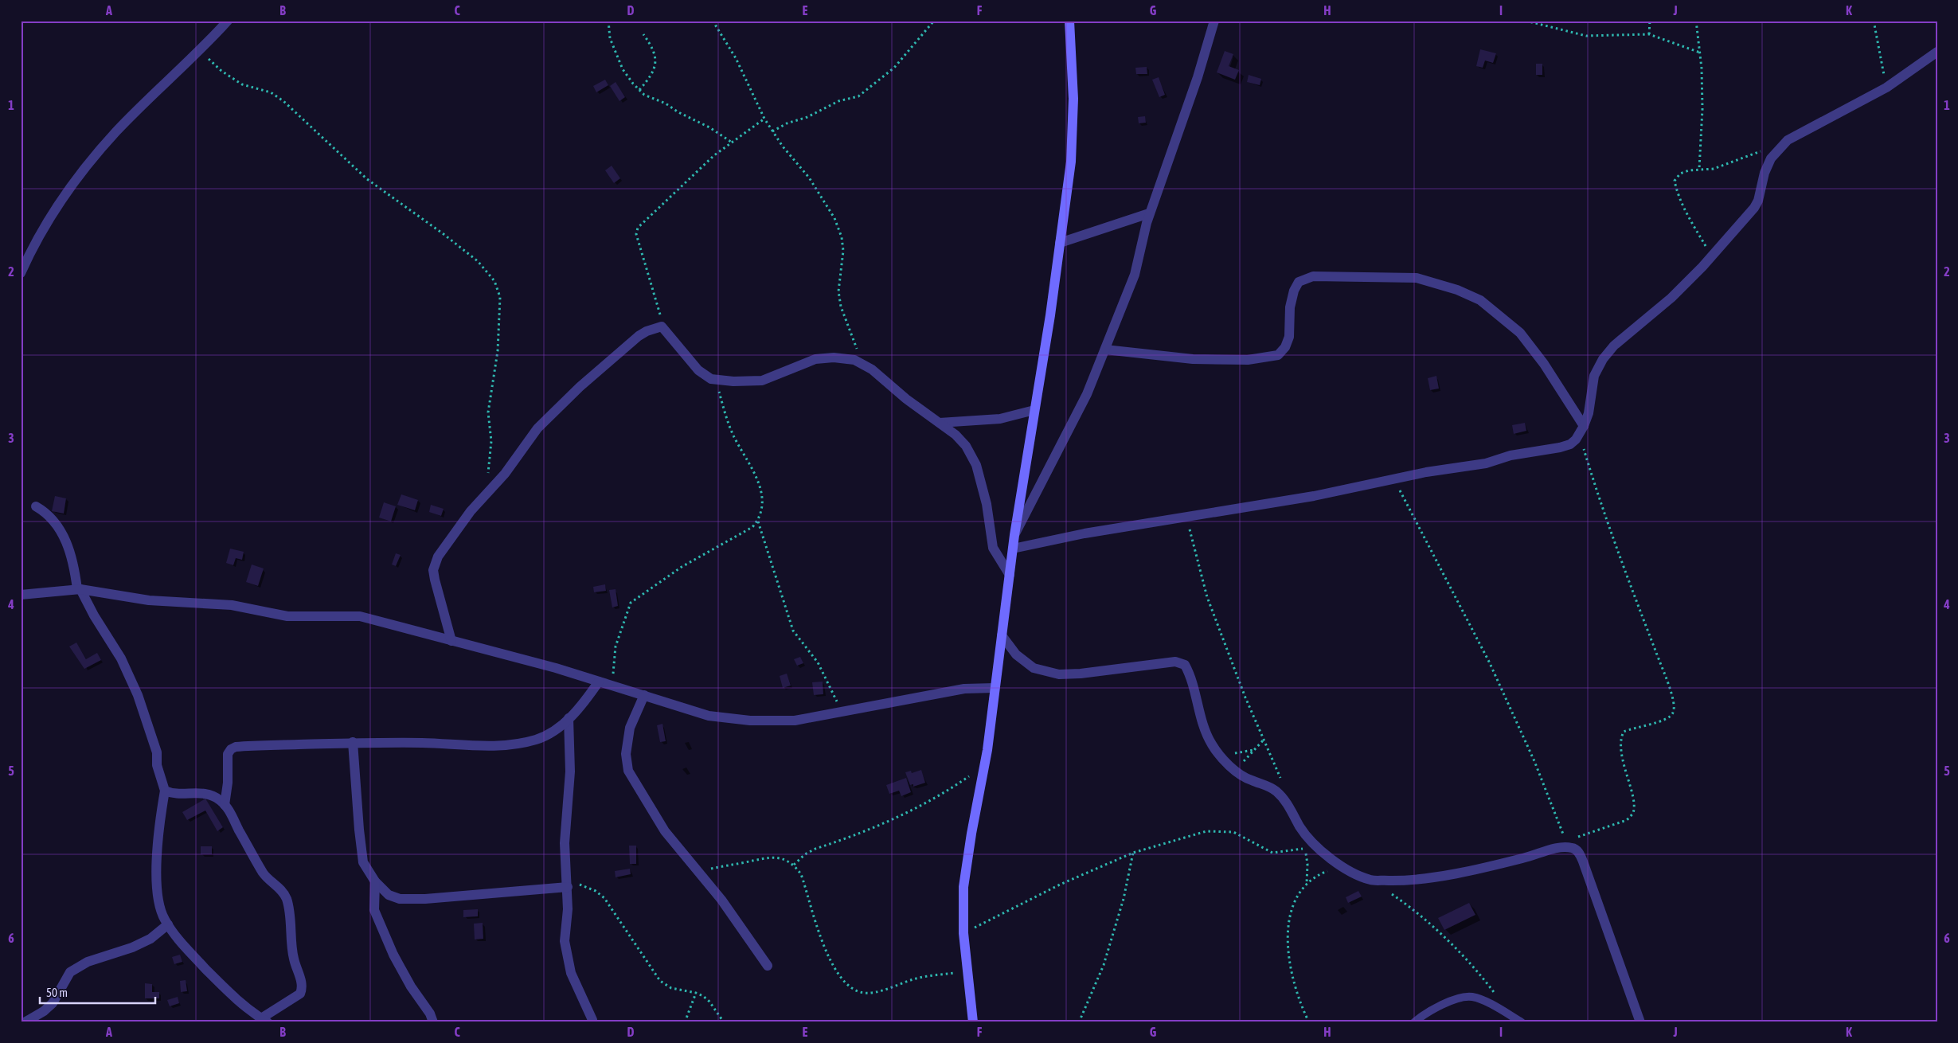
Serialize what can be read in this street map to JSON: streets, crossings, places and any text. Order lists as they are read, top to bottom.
{
  "scale_bar": "50 m",
  "grid": {
    "columns": [
      "A",
      "B",
      "C",
      "D",
      "E",
      "F",
      "G",
      "H",
      "I",
      "J",
      "K"
    ],
    "rows": [
      "1",
      "2",
      "3",
      "4",
      "5",
      "6"
    ]
  }
}
